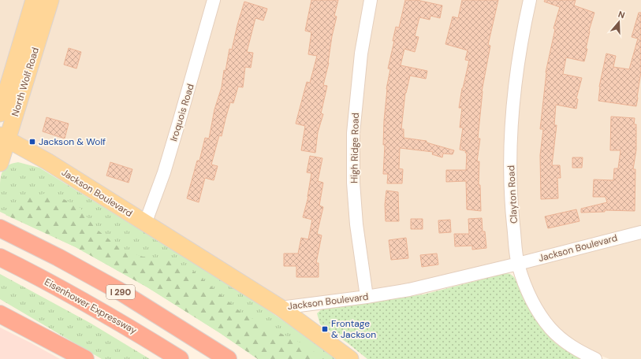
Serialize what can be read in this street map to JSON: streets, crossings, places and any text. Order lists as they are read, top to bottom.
{
  "streets": {
    "highway": ["I 290", "Eisenhower Expressway"],
    "main road": ["North Wolf Road", "Jackson Boulevard"],
    "street": ["Iroquois Road", "High Ridge Road", "Clayton Road"]
  },
  "crossings": [
    ["North Wolf Road", "Jackson Boulevard"],
    ["Iroquois Road", "Jackson Boulevard"],
    ["High Ridge Road", "Jackson Boulevard"],
    ["Jackson Boulevard", "Clayton Road"]
  ],
  "places": {
    "transit": ["Jackson & Wolf", "Frontage & Jackson"]
  },
  "north": "top"
}
